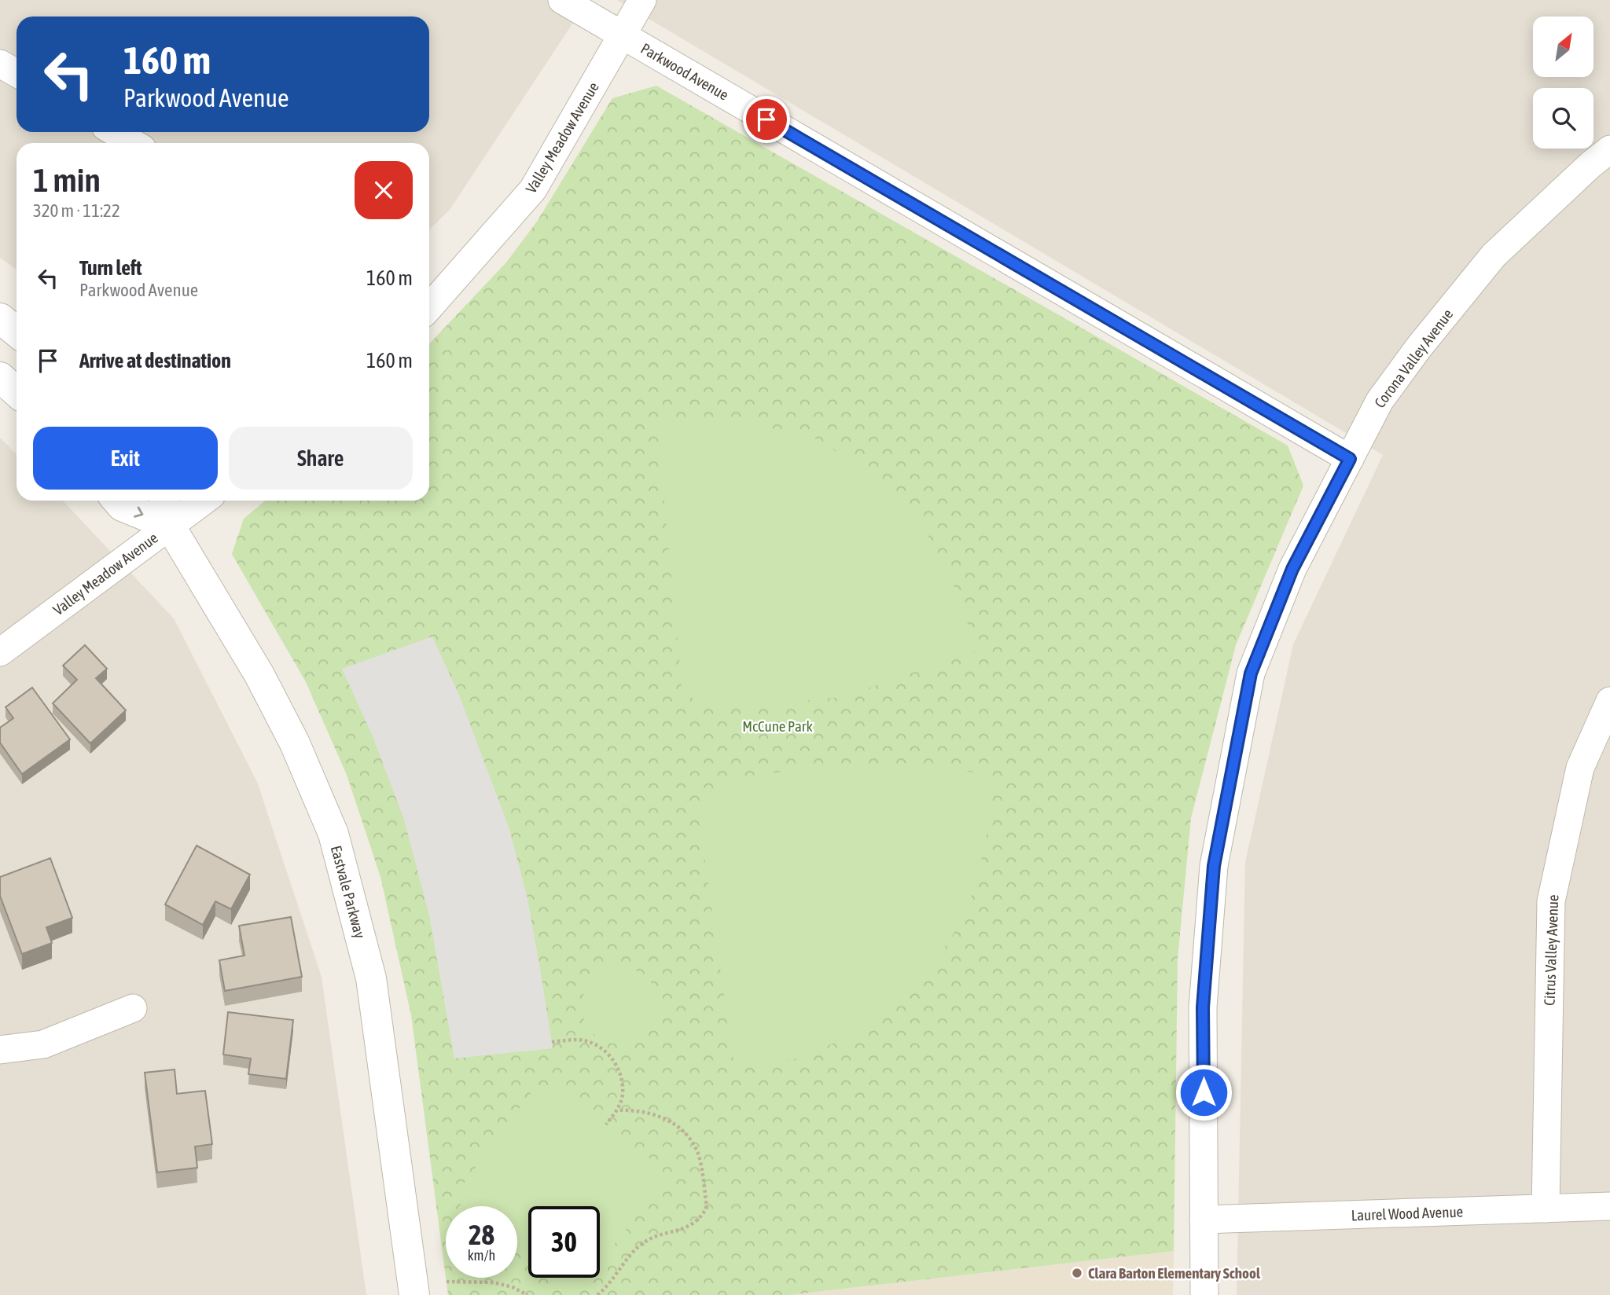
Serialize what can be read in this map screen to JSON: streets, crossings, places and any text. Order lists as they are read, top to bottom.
{
  "streets": {
    "street": [
      "Parkwood Avenue",
      "Valley Meadow Avenue",
      "Corona Valley Avenue",
      "Eastvale Parkway",
      "Citrus Valley Avenue",
      "Laurel Wood Avenue"
    ]
  },
  "crossings": [
    ["Parkwood Avenue", "Valley Meadow Avenue"],
    ["Parkwood Avenue", "Corona Valley Avenue"],
    ["Valley Meadow Avenue", "Eastvale Parkway"],
    ["Corona Valley Avenue", "Laurel Wood Avenue"],
    ["Citrus Valley Avenue", "Laurel Wood Avenue"]
  ],
  "parks": ["McCune Park"],
  "places": ["Clara Barton Elementary School"],
  "north": "top right",
  "page": {
    "turn": ["160 m", "Parkwood Avenue"],
    "heading": ["1 min", "320 m · 11:22"],
    "list": [
      {
        "name": "Turn left",
        "note": "Parkwood Avenue",
        "value": "160 m"
      },
      {
        "name": "Arrive at destination",
        "value": "160 m"
      }
    ],
    "buttons": ["Exit", "Share"],
    "speed": "28 km/h",
    "limit": "30"
  }
}
